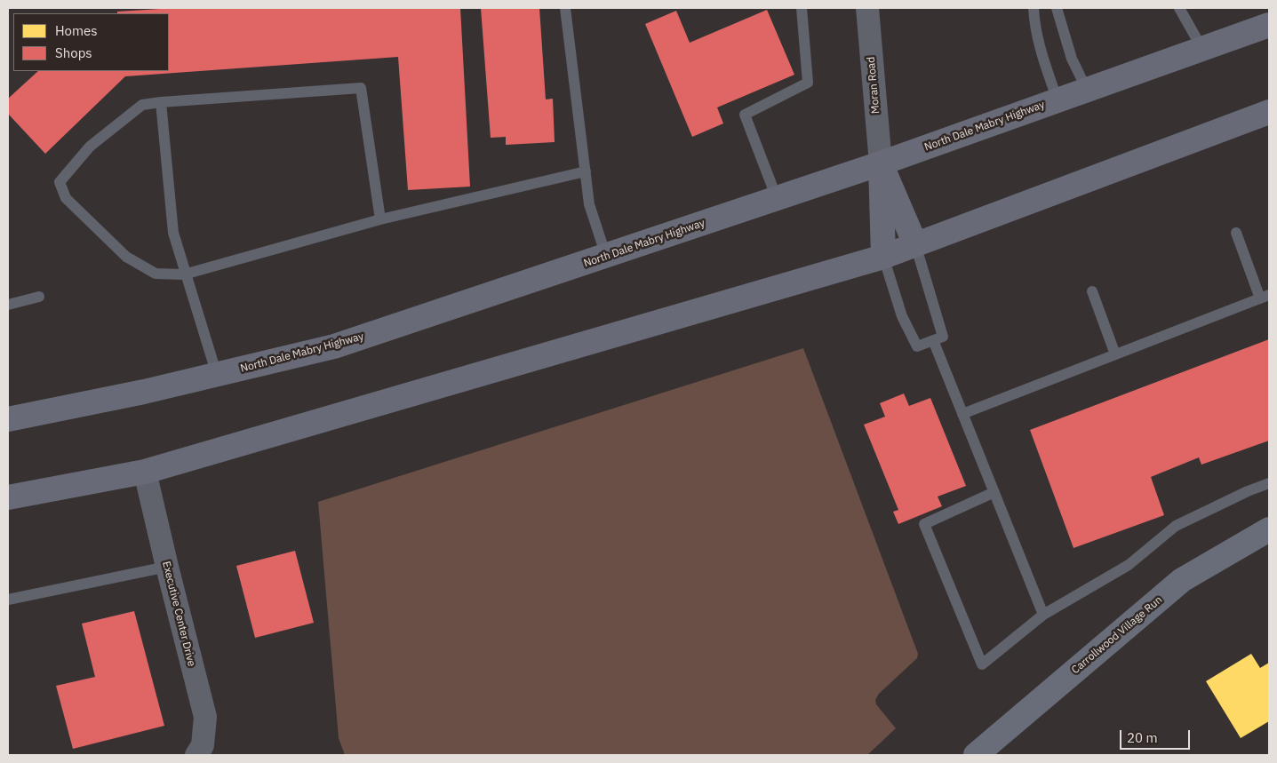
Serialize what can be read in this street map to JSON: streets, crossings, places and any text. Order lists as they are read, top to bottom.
{
  "streets": {
    "main road": ["North Dale Mabry Highway"],
    "street": ["Moran Road", "Executive Center Drive", "Carrollwood Village Run"]
  },
  "crossings": [
    ["Moran Road", "North Dale Mabry Highway"]
  ],
  "legend": ["Homes", "Shops"],
  "scale_bar": "20 m"
}
